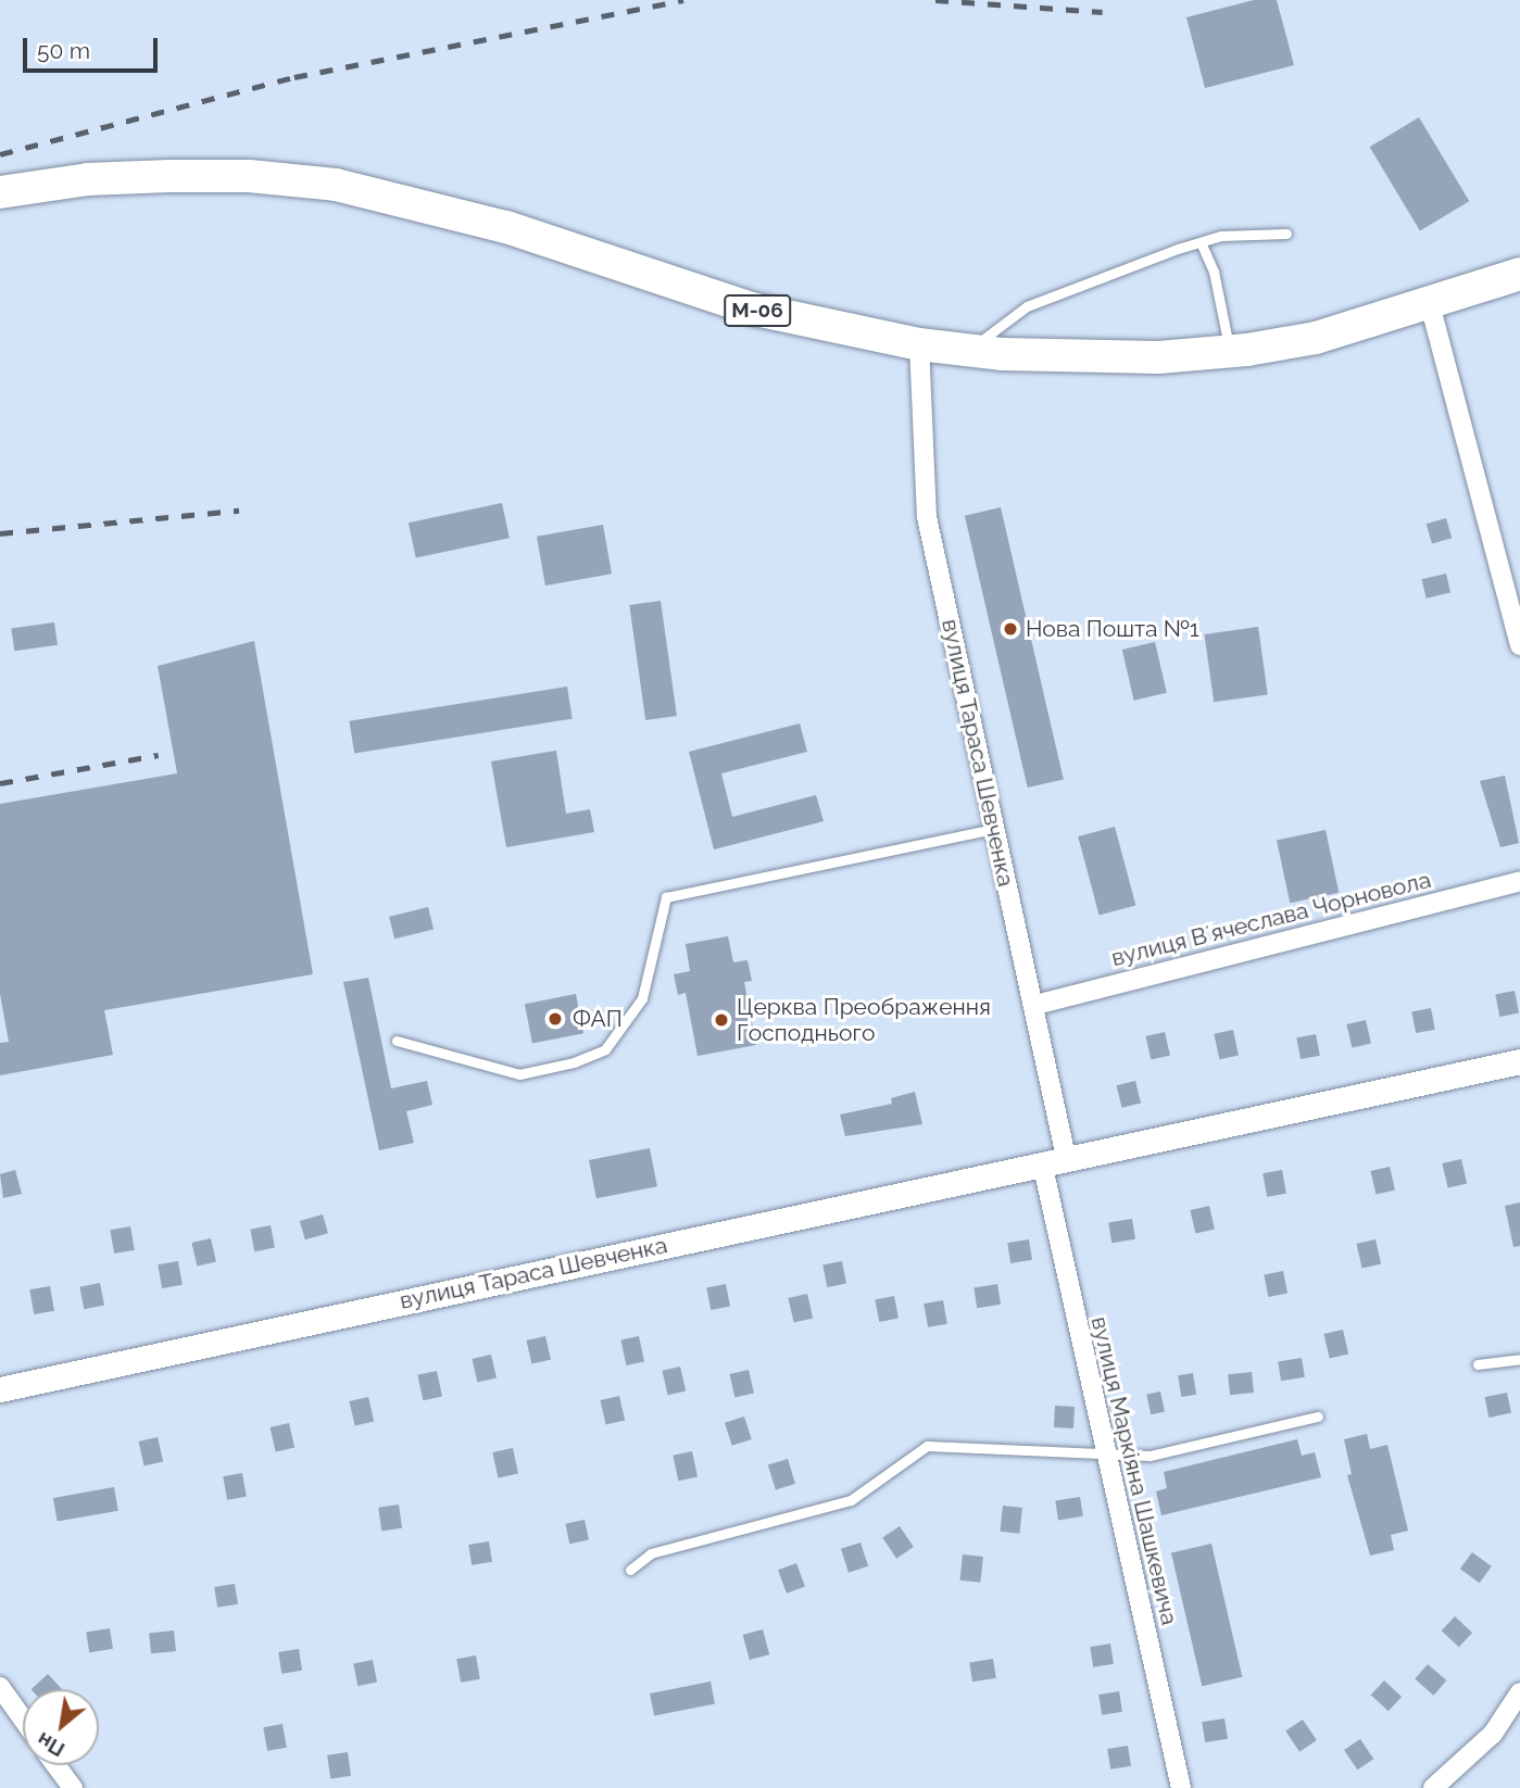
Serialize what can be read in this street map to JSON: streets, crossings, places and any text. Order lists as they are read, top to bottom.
{
  "streets": {
    "highway": ["М-06"],
    "street": ["вулиця Тараса Шевченка", "вулиця Вʼячеслава Чорновола", "вулиця Маркіяна Шашкевича"]
  },
  "crossings": [
    ["М-06", "вулиця Тараса Шевченка"],
    ["вулиця Тараса Шевченка", "вулиця Вʼячеслава Чорновола"],
    ["вулиця Тараса Шевченка", "вулиця Маркіяна Шашкевича"]
  ],
  "places": ["Нова Пошта №1", "ФАП", "Церква Преображення Господнього"],
  "scale_bar": "50 m",
  "north": "bottom left"
}
